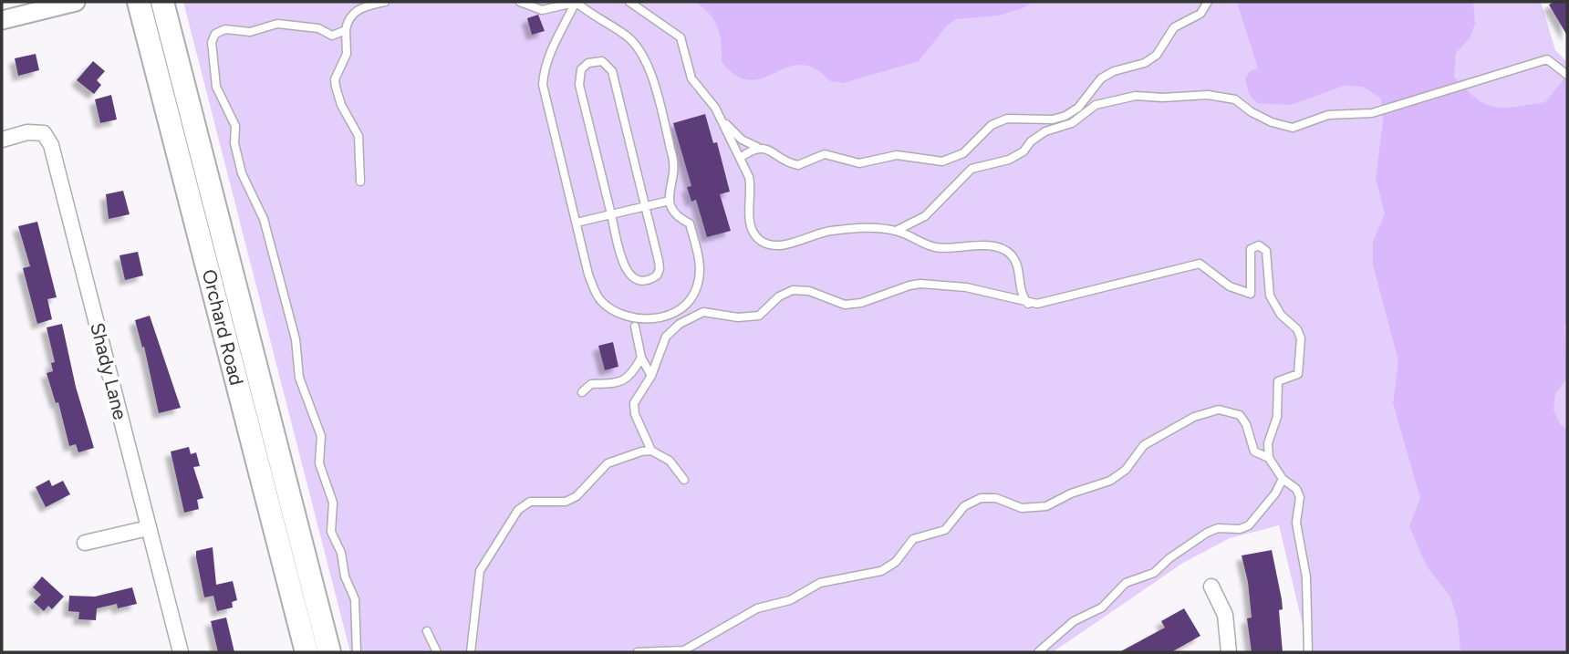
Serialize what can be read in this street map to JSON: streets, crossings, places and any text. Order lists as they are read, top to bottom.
{
  "streets": {
    "main road": ["Orchard Road"],
    "street": ["Shady Lane"]
  }
}
